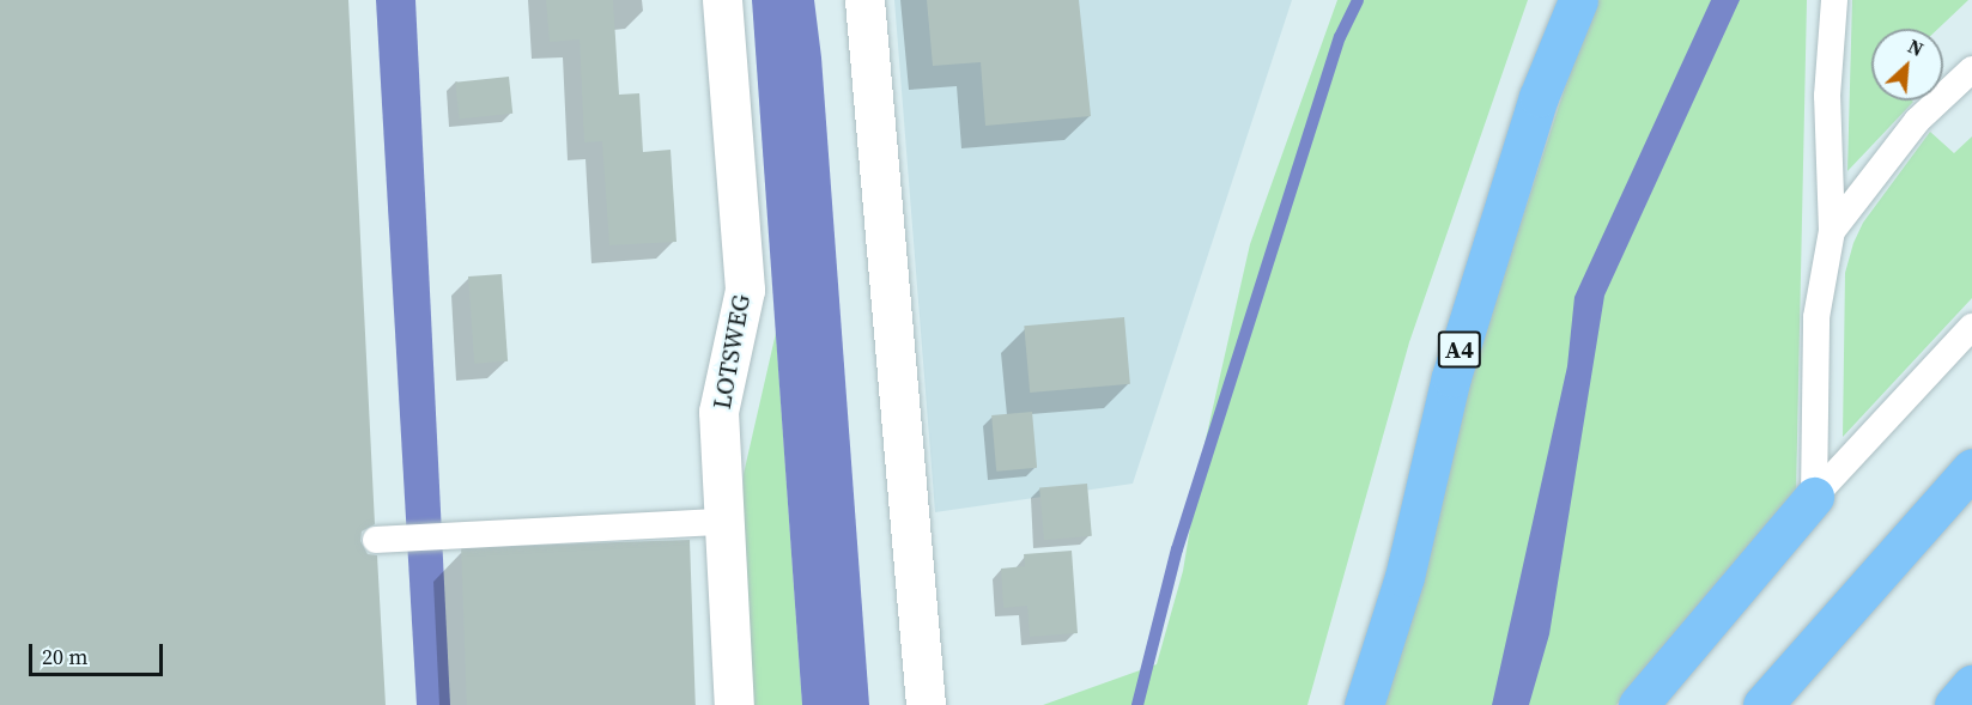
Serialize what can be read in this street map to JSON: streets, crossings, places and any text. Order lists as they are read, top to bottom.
{
  "streets": {
    "highway": ["A4"],
    "street": ["LOTSWEG"]
  },
  "scale_bar": "20 m",
  "north": "top right"
}
